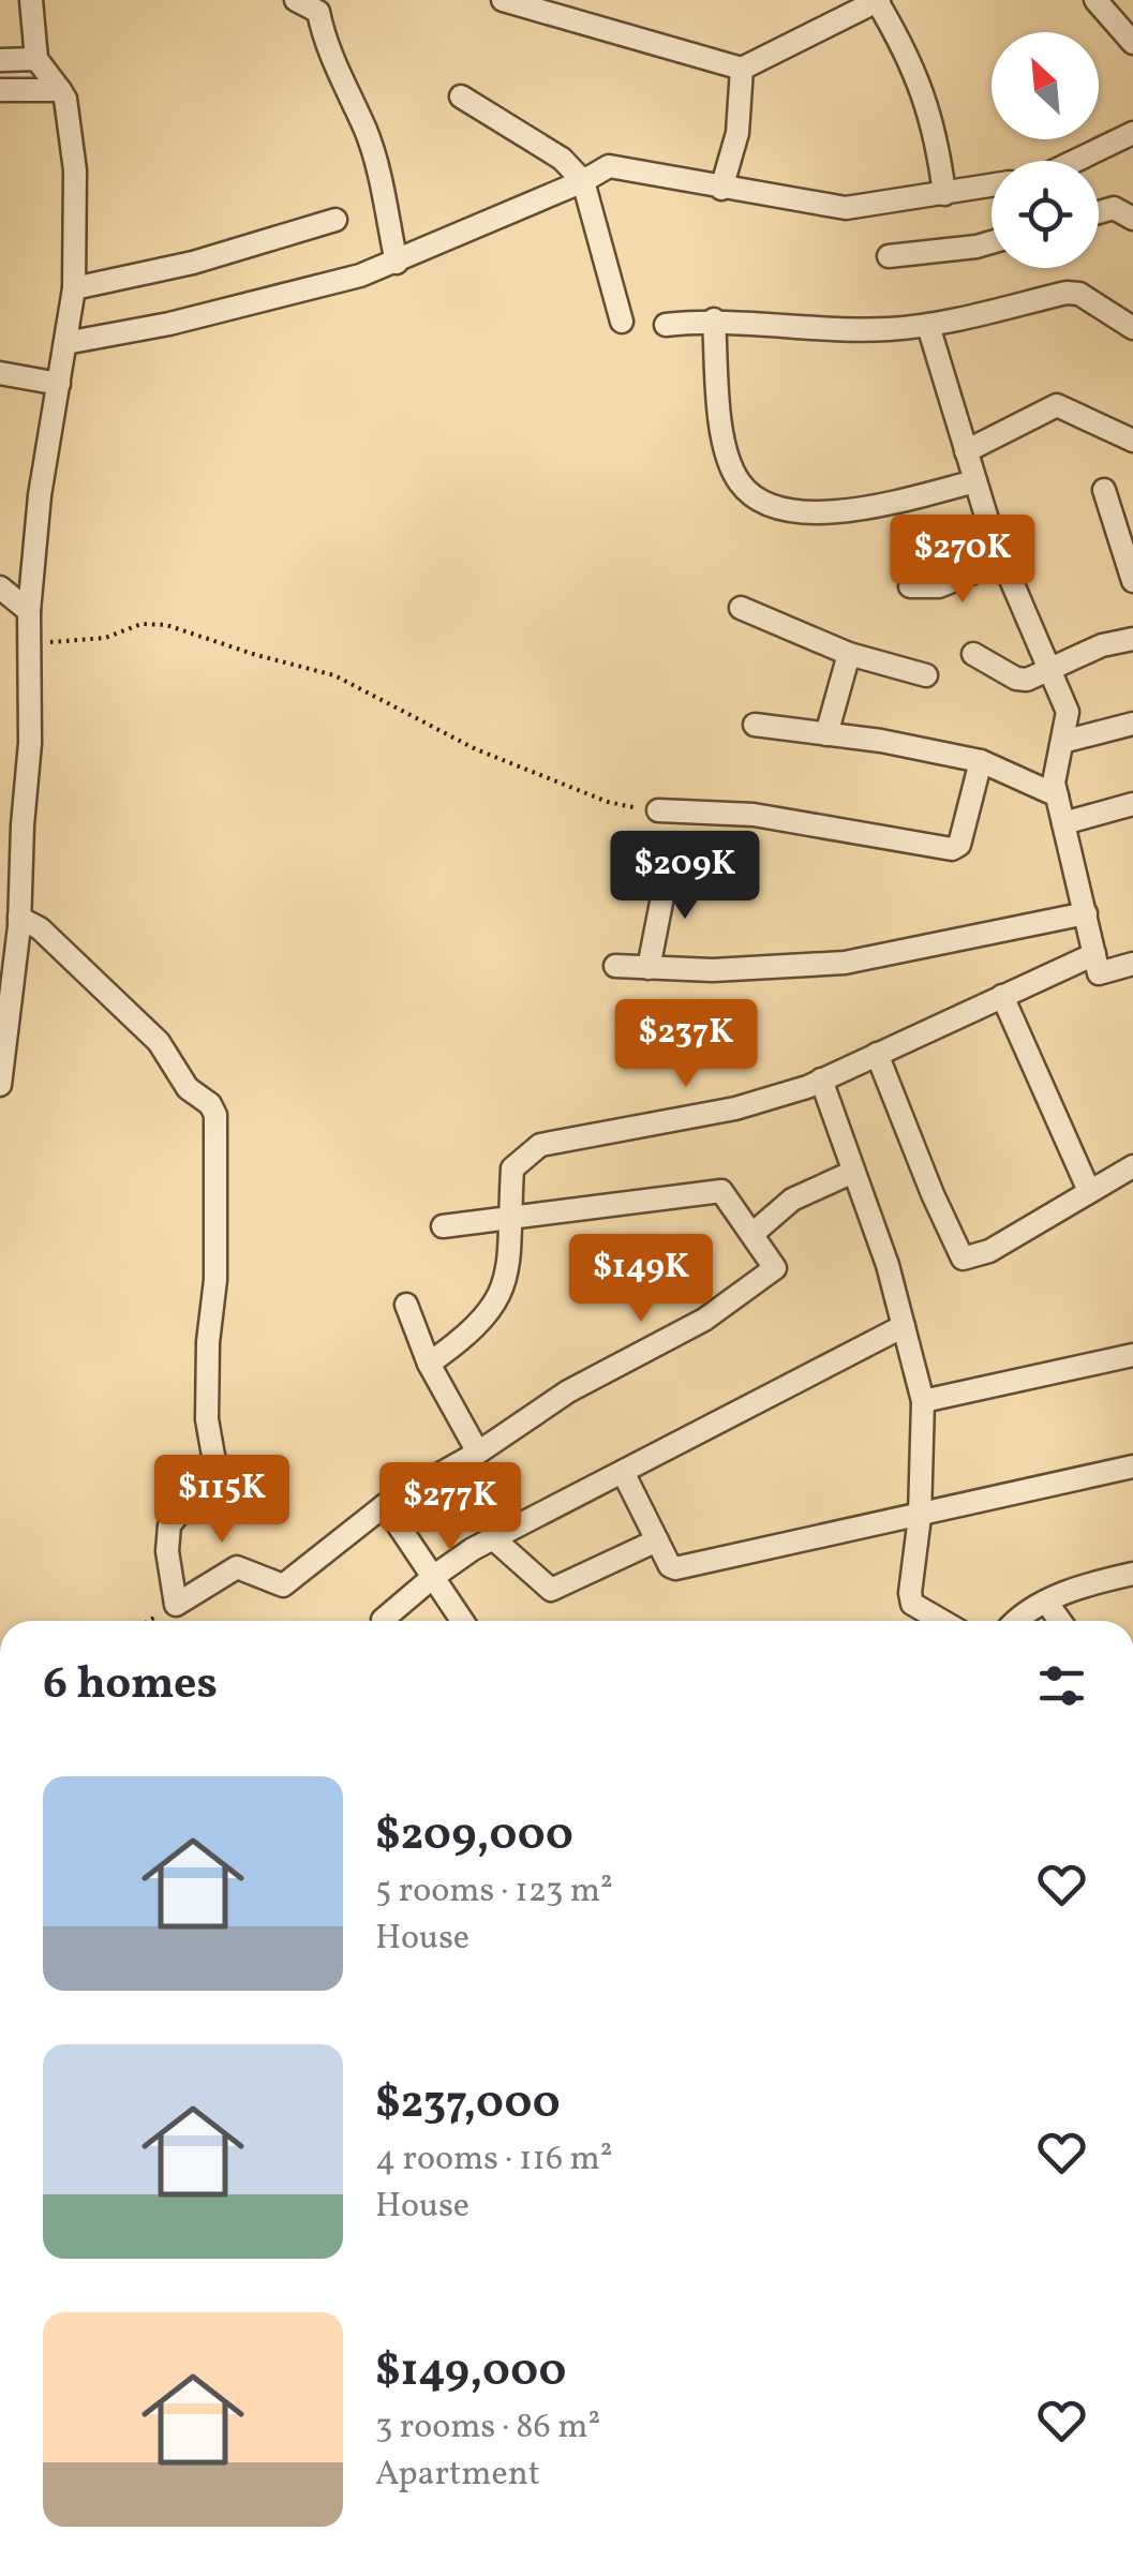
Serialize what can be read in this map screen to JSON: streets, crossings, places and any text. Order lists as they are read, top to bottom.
{
  "north": "top left",
  "page": {
    "price": [
      "$270K",
      "$209K",
      "$237K",
      "$149K",
      "$115K",
      "$277K"
    ],
    "heading": "6 homes",
    "list": [
      {
        "name": "$209,000",
        "note": "5 rooms · 123 m² · House"
      },
      {
        "name": "$237,000",
        "note": "4 rooms · 116 m² · House"
      },
      {
        "name": "$149,000",
        "note": "3 rooms · 86 m² · Apartment"
      }
    ]
  }
}
